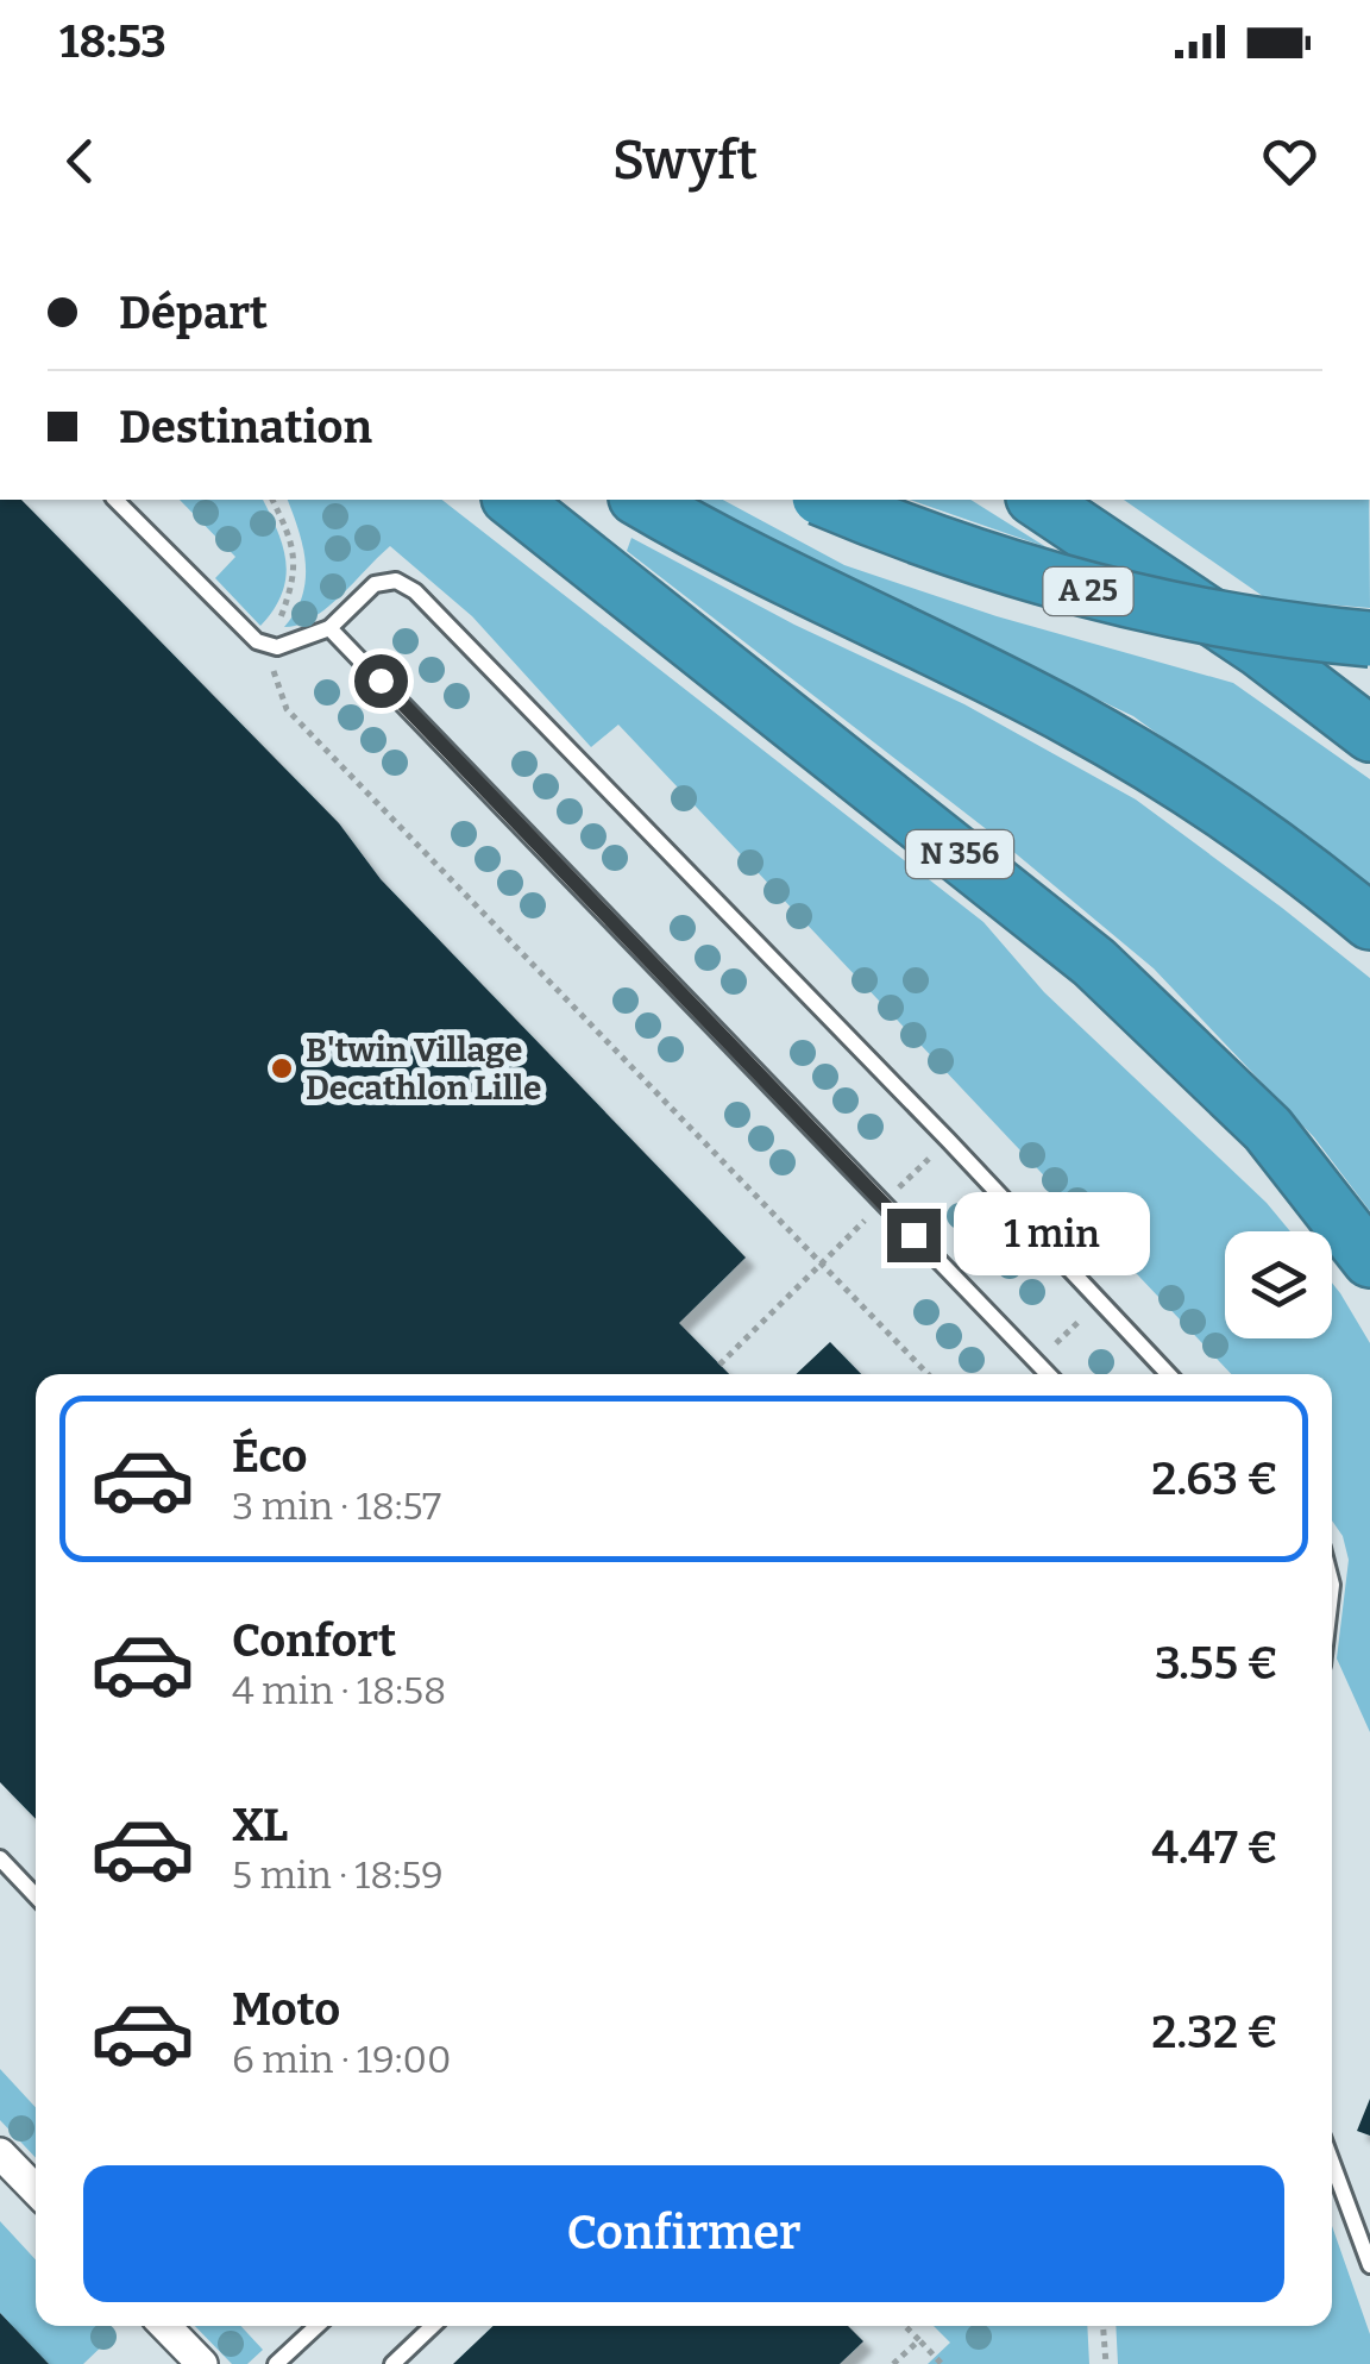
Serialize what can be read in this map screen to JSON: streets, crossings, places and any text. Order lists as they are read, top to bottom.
{
  "streets": {
    "highway": ["A 25", "N 356"]
  },
  "places": ["B'twin Village Decathlon Lille"],
  "page": {
    "status": "18:53",
    "header": "Swyft",
    "banner": ["Départ", "Destination"],
    "bubble": "1 min",
    "list": [
      {
        "name": "Éco",
        "note": "3 min · 18:57",
        "value": "2.63 €"
      },
      {
        "name": "Confort",
        "note": "4 min · 18:58",
        "value": "3.55 €"
      },
      {
        "name": "XL",
        "note": "5 min · 18:59",
        "value": "4.47 €"
      },
      {
        "name": "Moto",
        "note": "6 min · 19:00",
        "value": "2.32 €"
      }
    ],
    "buttons": "Confirmer"
  }
}
